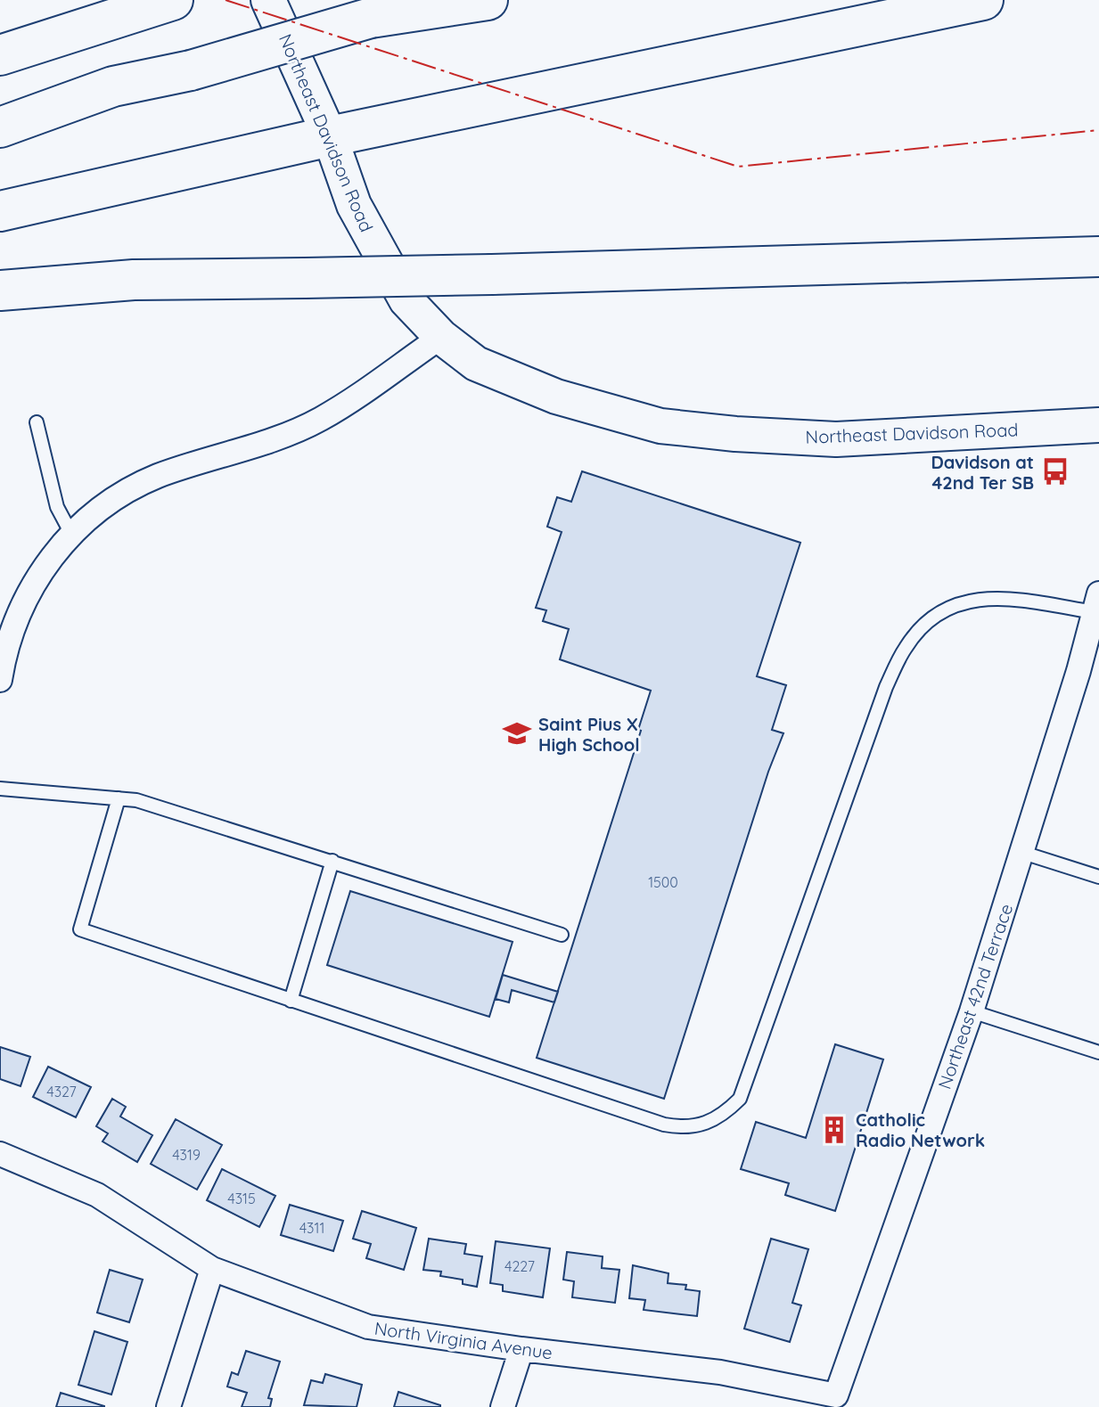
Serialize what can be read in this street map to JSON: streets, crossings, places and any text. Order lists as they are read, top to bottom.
{
  "streets": {
    "street": ["Northeast Davidson Road", "Northeast 42nd Terrace", "North Virginia Avenue"]
  },
  "crossings": [
    ["Northeast 42nd Terrace", "North Virginia Avenue"]
  ],
  "places": {
    "bus stop": ["Davidson at 42nd Ter SB"],
    "school or university": ["Saint Pius X High School"],
    "building": ["Catholic Radio Network"]
  },
  "house_numbers": [
    "1500",
    "4327",
    "4319",
    "4315",
    "4311",
    "4227"
  ]
}
